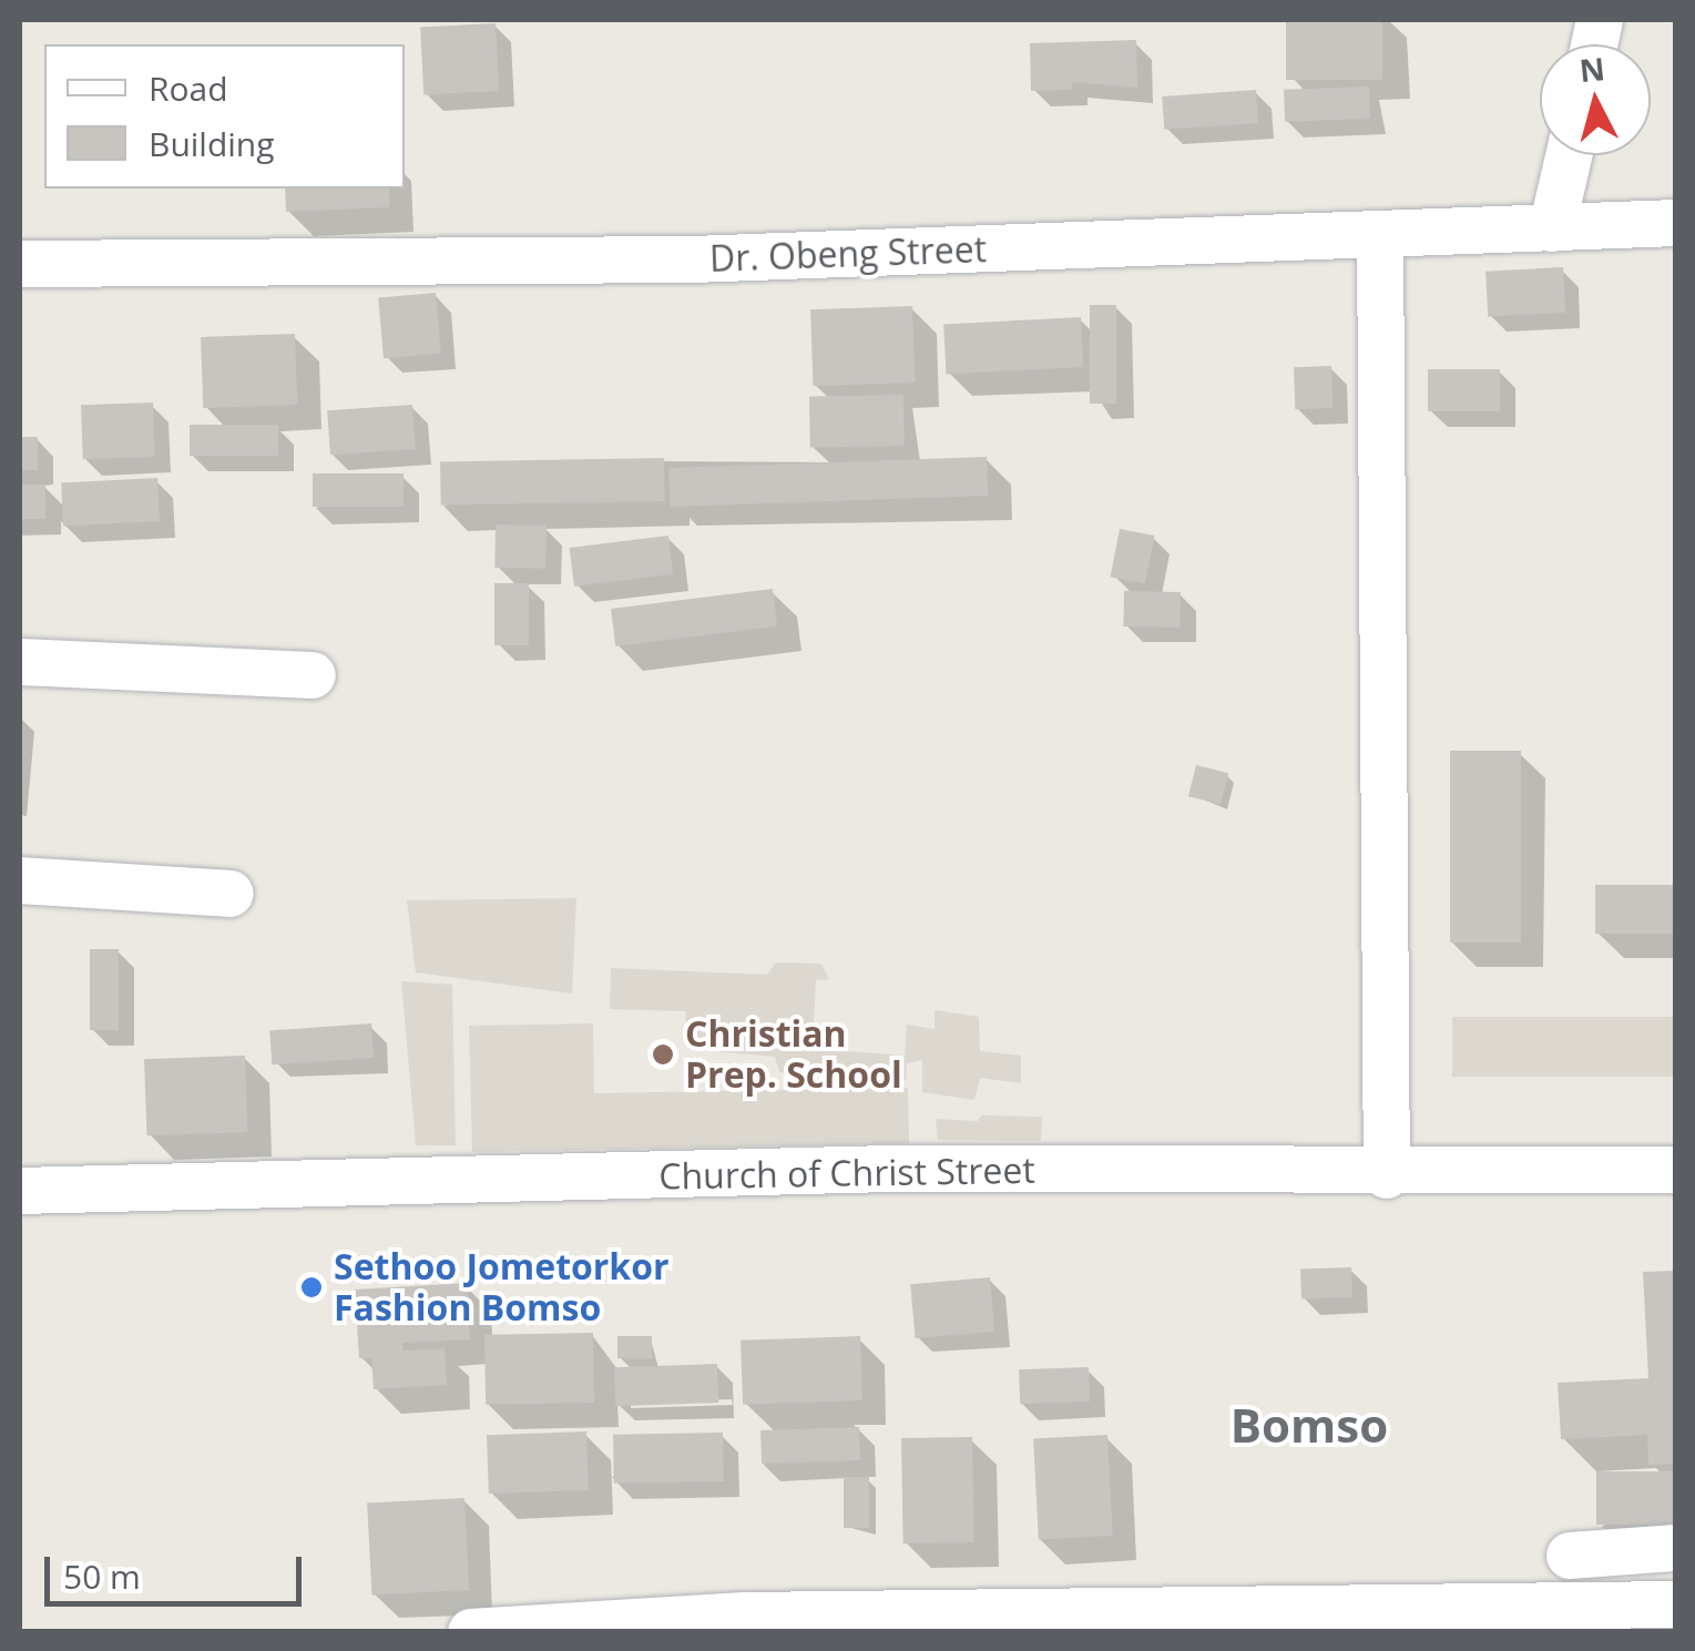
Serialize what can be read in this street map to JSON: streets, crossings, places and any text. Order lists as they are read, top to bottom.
{
  "streets": {
    "street": ["Dr. Obeng Street", "Church of Christ Street"]
  },
  "districts": ["Bomso"],
  "places": ["Christian Prep. School", "Sethoo Jometorkor Fashion Bomso"],
  "legend": ["Road", "Building"],
  "scale_bar": "50 m",
  "north": "top"
}
